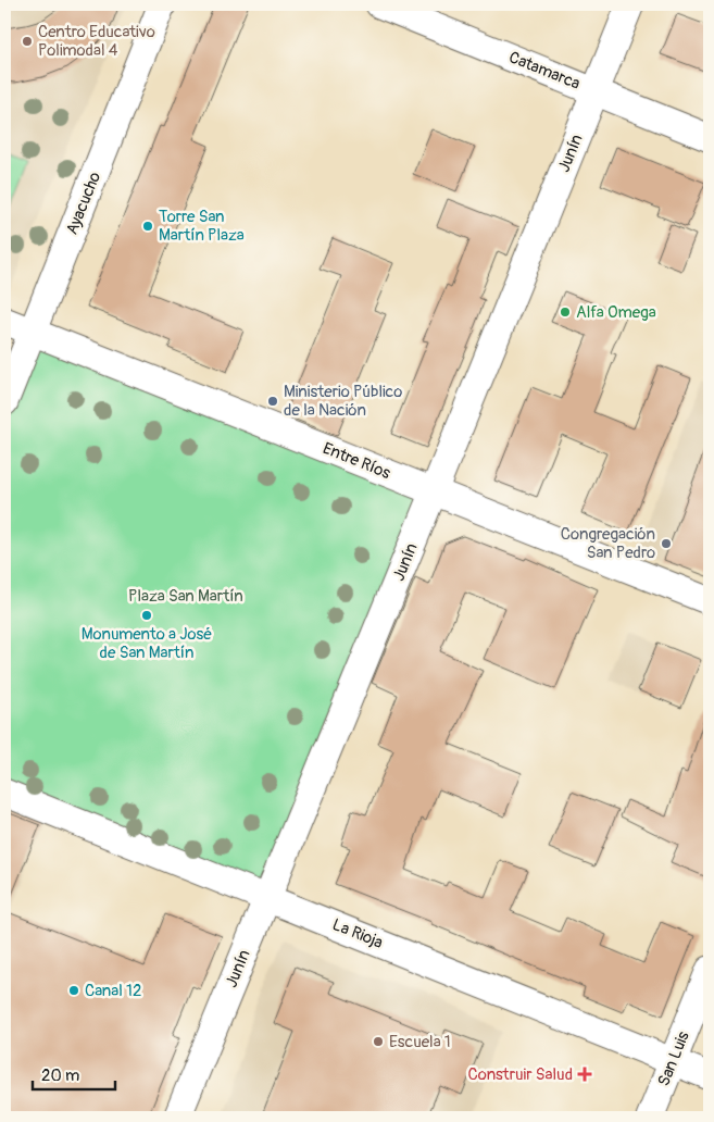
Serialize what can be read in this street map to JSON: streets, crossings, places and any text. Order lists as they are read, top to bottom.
{
  "streets": {
    "street": [
      "Catamarca",
      "Junín",
      "Ayacucho",
      "Entre Ríos",
      "La Rioja",
      "San Luis"
    ]
  },
  "crossings": [
    ["Catamarca", "Junín"],
    ["Junín", "Entre Ríos"],
    ["Junín", "La Rioja"],
    ["Ayacucho", "Entre Ríos"],
    ["La Rioja", "San Luis"]
  ],
  "parks": ["Plaza San Martín"],
  "places": {
    "other": [
      "Centro Educativo Polimodal 4",
      "Torre San Martín Plaza",
      "Alfa Omega",
      "Ministerio Público de la Nación",
      "Congregación San Pedro",
      "Monumento a José de San Martín",
      "Canal 12",
      "Escuela 1"
    ],
    "health": ["Construir Salud"]
  },
  "scale_bar": "20 m"
}
